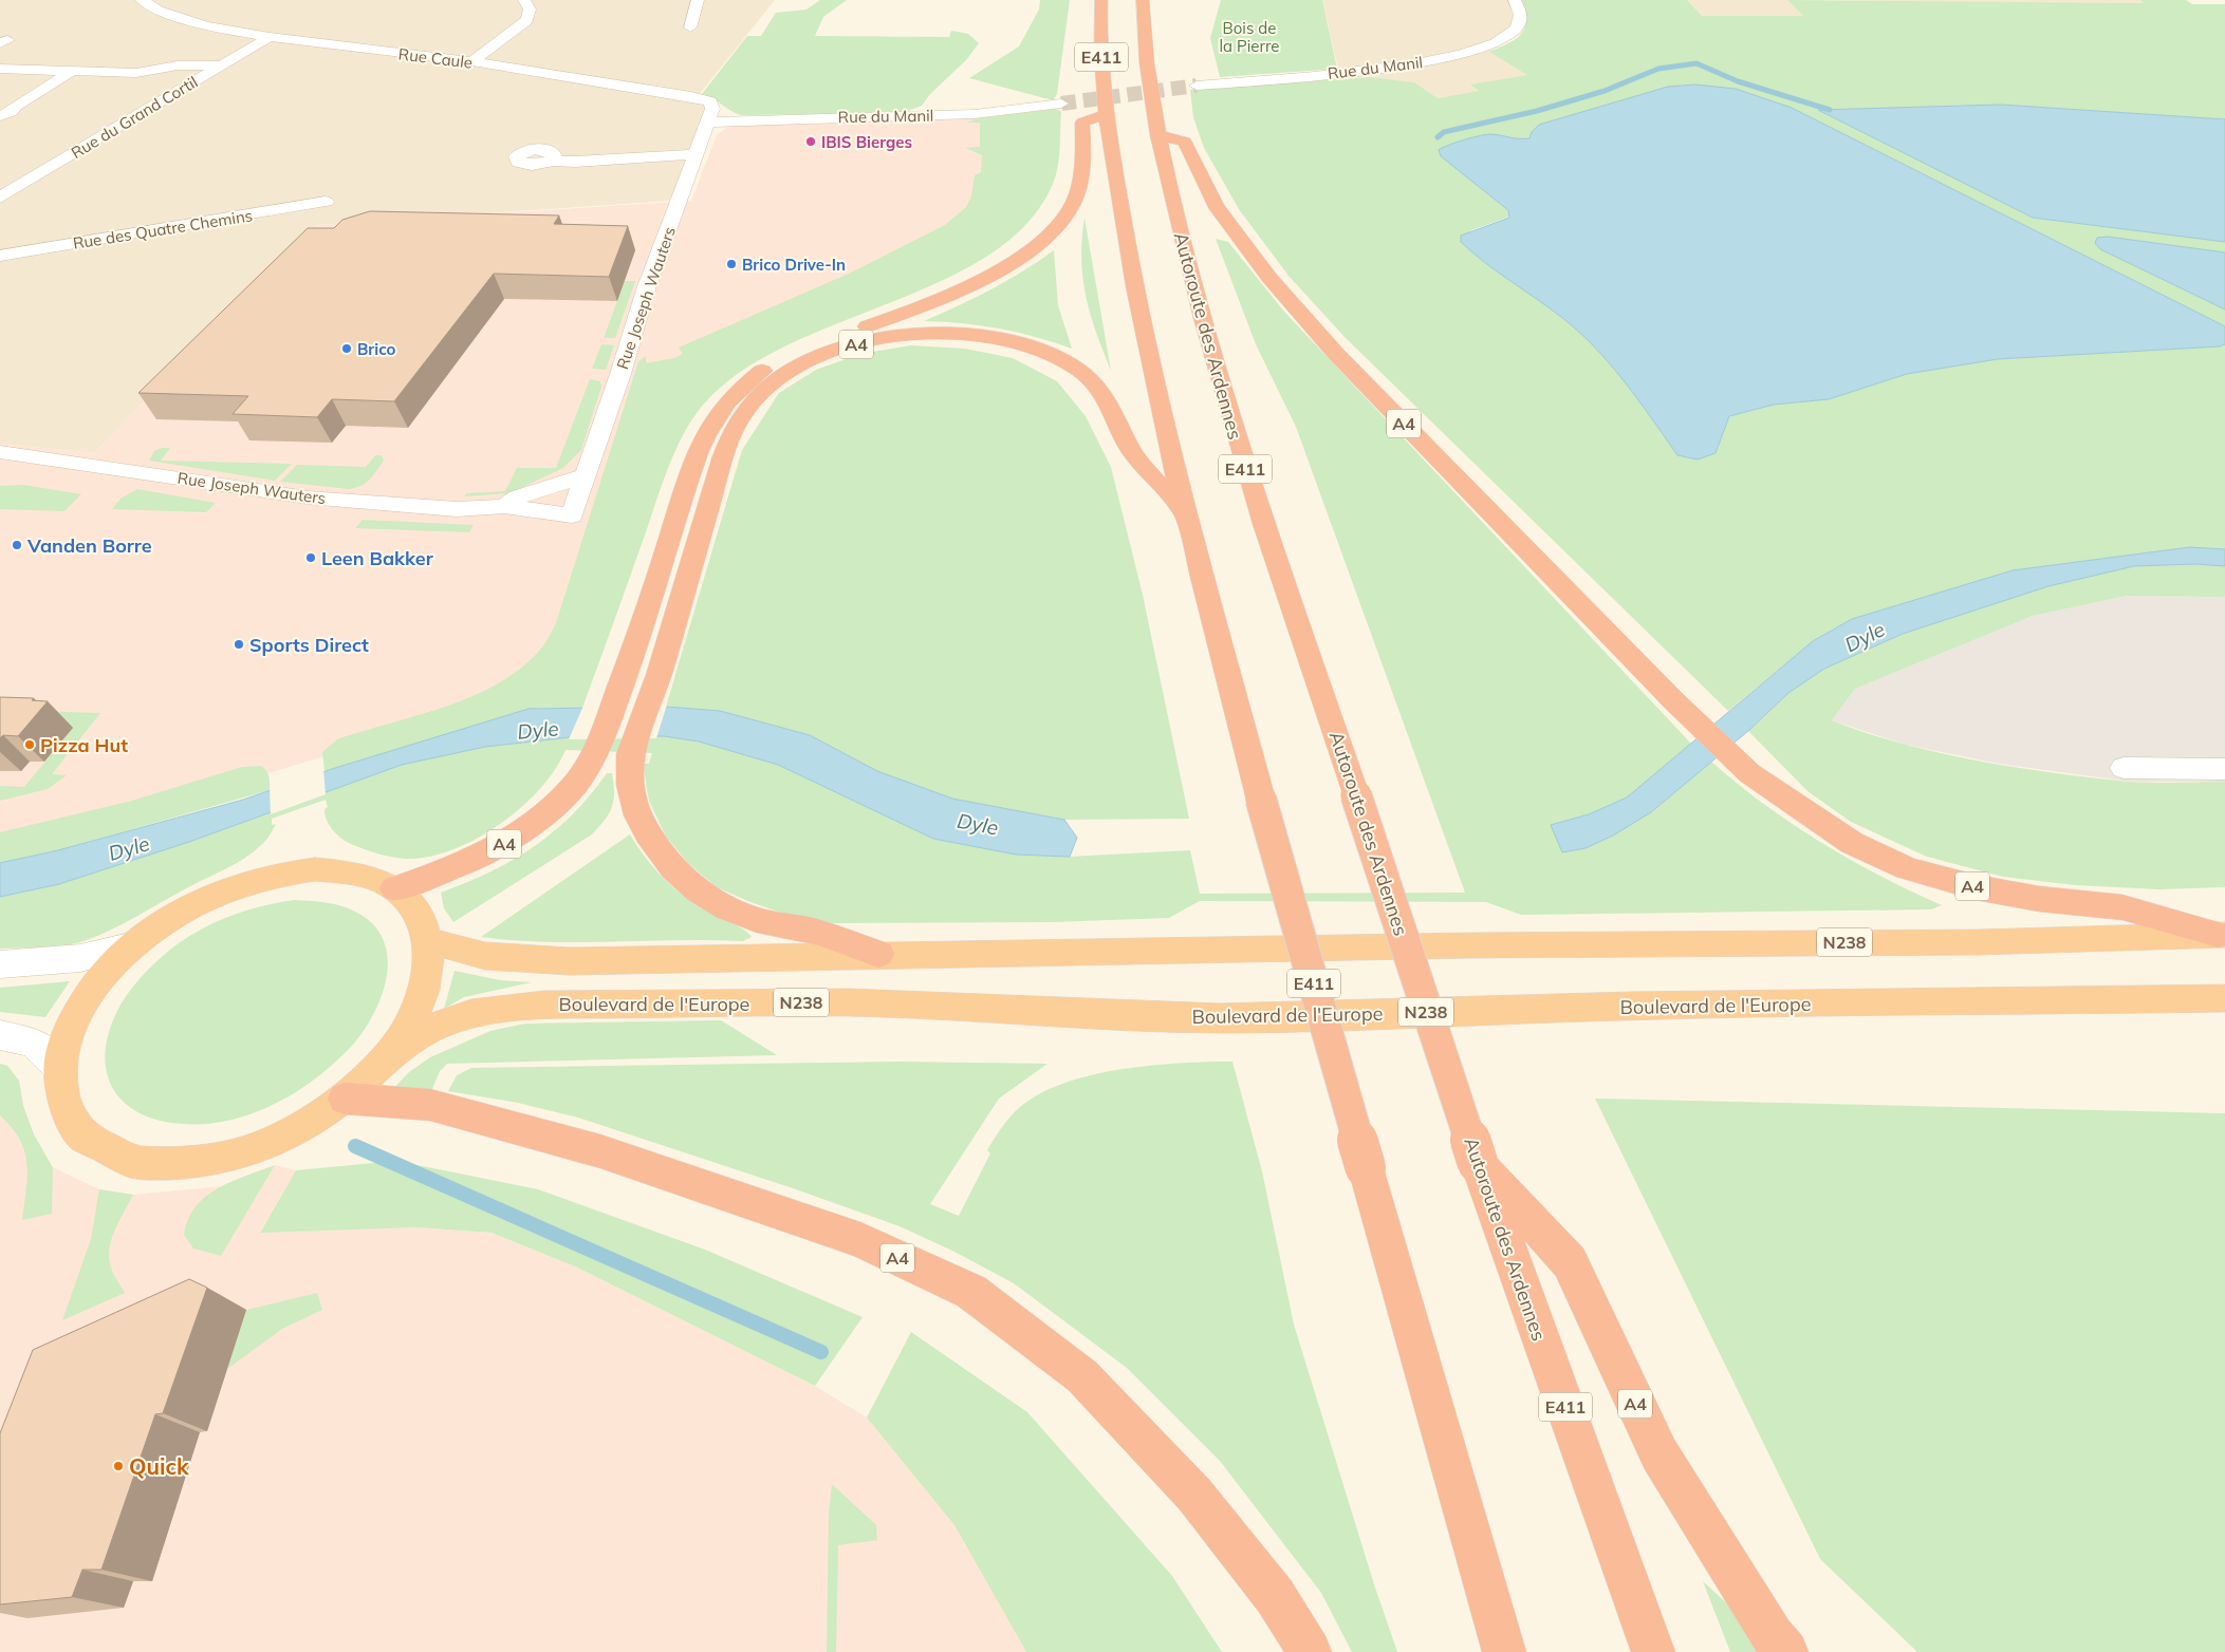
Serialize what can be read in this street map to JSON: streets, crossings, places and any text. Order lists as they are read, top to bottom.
{
  "streets": {
    "highway": [
      "E411",
      "Autoroute des Ardennes",
      "A4",
      "N238",
      "Boulevard de l'Europe"
    ],
    "street": [
      "Rue Caule",
      "Rue du Manil",
      "Rue du Grand Cortil",
      "Rue des Quatre Chemins",
      "Rue Joseph Wauters"
    ]
  },
  "crossings": [
    ["E411", "A4"],
    ["Rue Caule", "Rue du Manil"],
    ["Rue Caule", "Rue du Grand Cortil"],
    ["Rue Caule", "Rue Joseph Wauters"],
    ["Rue du Manil", "Rue Joseph Wauters"],
    ["Autoroute des Ardennes", "A4"],
    ["A4", "N238"],
    ["A4", "Boulevard de l'Europe"],
    ["N238", "Boulevard de l'Europe"]
  ],
  "water": ["Dyle"],
  "parks": ["Bois de la Pierre"],
  "places": [
    "IBIS Bierges",
    "Brico Drive-In",
    "Brico",
    "Vanden Borre",
    "Leen Bakker",
    "Sports Direct",
    "Pizza Hut",
    "Quick"
  ]
}
